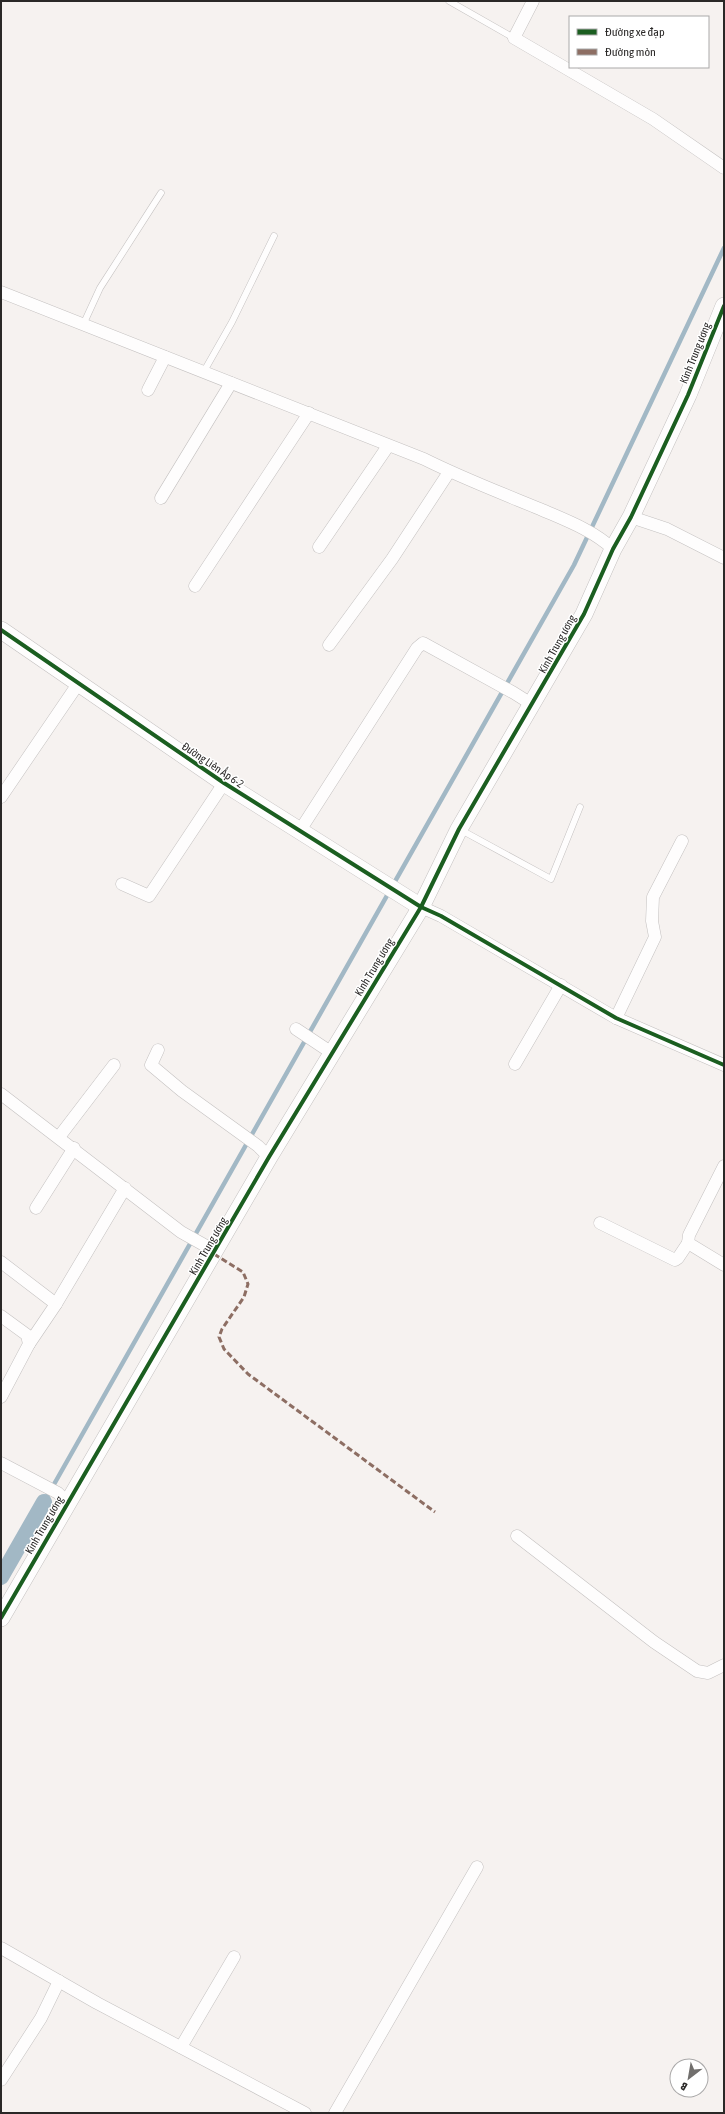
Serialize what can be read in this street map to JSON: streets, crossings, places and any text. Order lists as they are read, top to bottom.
{
  "streets": {
    "street": ["Kinh Trung ương", "Đường Liên Ấp 6-2"]
  },
  "crossings": [
    ["Kinh Trung ương", "Đường Liên Ấp 6-2"]
  ],
  "legend": ["Đường xe đạp", "Đường mòn"],
  "north": "bottom left"
}
